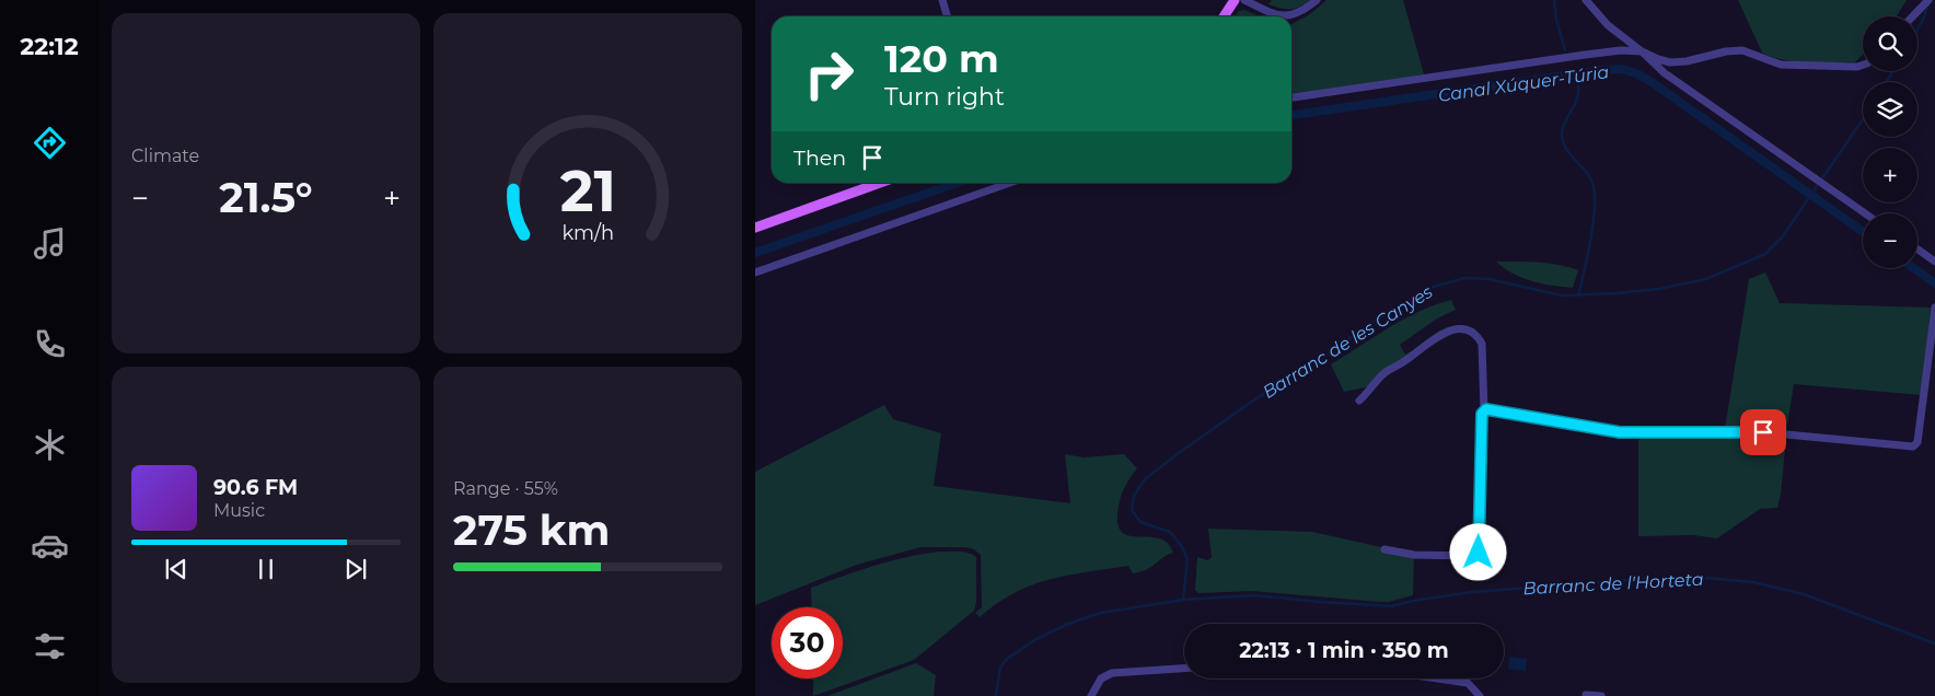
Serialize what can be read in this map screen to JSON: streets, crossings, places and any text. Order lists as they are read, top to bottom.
{
  "water": ["Canal Xúquer-Túria", "Barranc de les Canyes", "Barranc de l'Horteta"],
  "page": {
    "tabs": "22:12",
    "tile": [
      "Climate",
      ["Range · 55%", "275 km"]
    ],
    "map_buttons": ["+", "−"],
    "turn": ["120 m", "Turn right"],
    "then": "Then",
    "heat": ["−", "21.5°", "+"],
    "song": ["90.6 FM", "Music"],
    "limit": "30",
    "trip": "22:13 · 1 min · 350 m",
    "gauge": ["21", "km/h"]
  }
}
